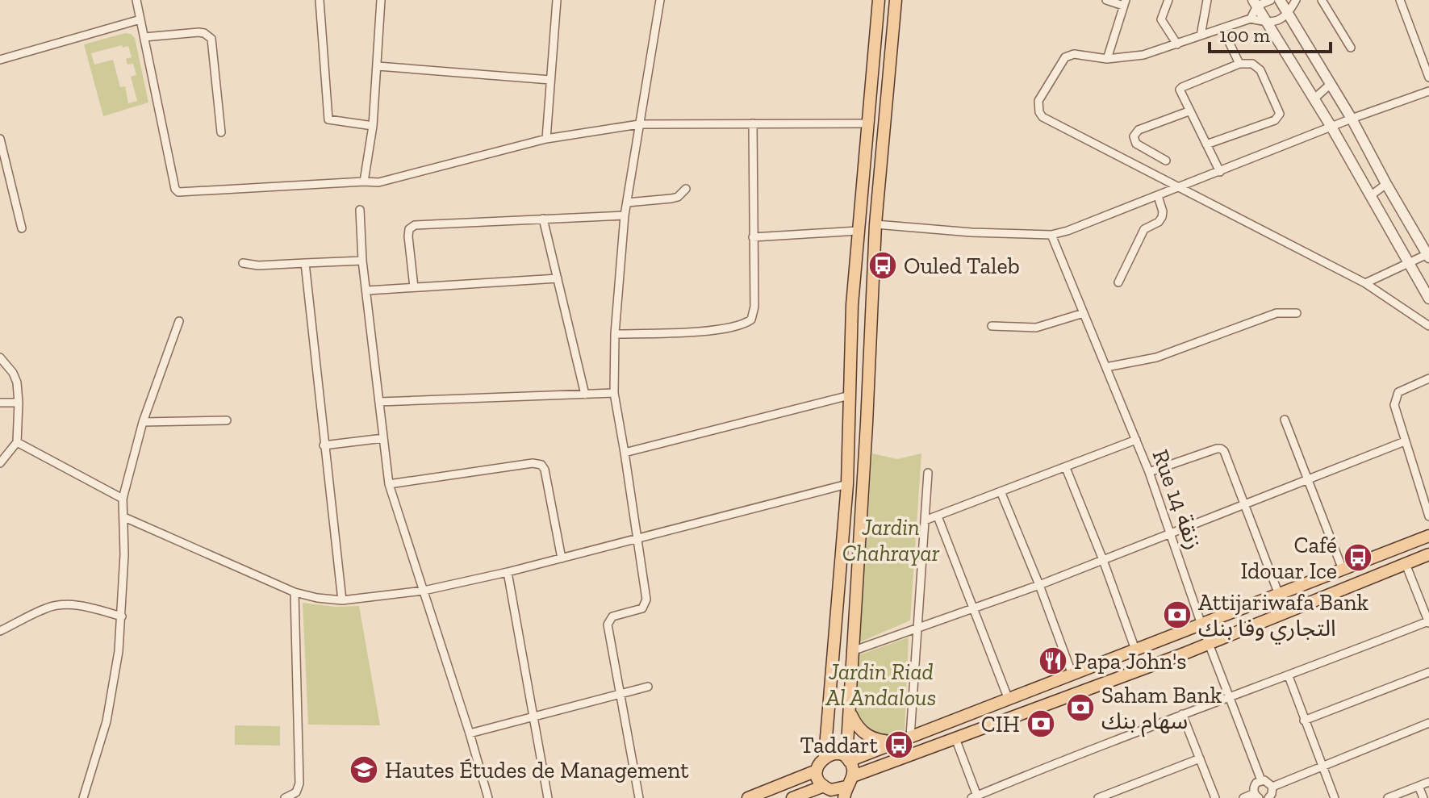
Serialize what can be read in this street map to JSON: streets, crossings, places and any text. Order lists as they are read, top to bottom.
{
  "streets": {
    "street": ["Rue 14 زنقة"]
  },
  "parks": ["Jardin Chahrayar", "Jardin Riad Al Andalous"],
  "places": {
    "bus stop": ["Ouled Taleb", "Café Idouar Ice", "Taddart"],
    "bank": ["Attijariwafa Bank التجاري وفا بنك", "Saham Bank سهام بنك", "CIH"],
    "restaurant": ["Papa John's"],
    "school or university": ["Hautes Études de Management"]
  },
  "scale_bar": "100 m"
}
